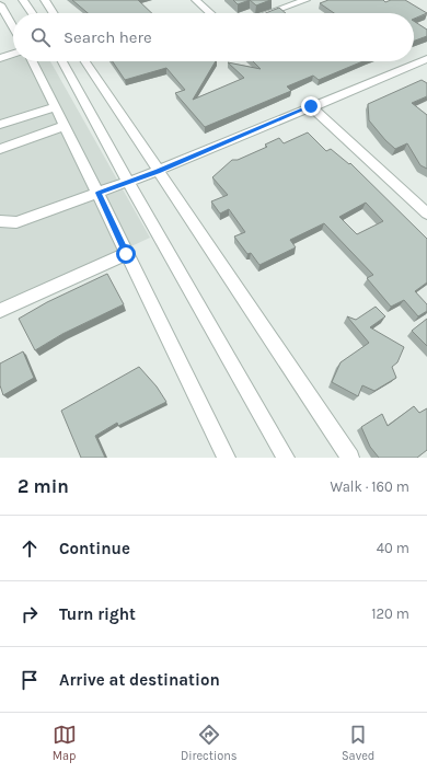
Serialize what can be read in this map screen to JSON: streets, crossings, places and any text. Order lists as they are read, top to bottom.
{
  "page": {
    "search": "Search here",
    "heading": ["2 min", "Walk · 160 m"],
    "list": [
      ["Continue", "40 m"],
      ["Turn right", "120 m"],
      "Arrive at destination"
    ],
    "nav": ["Map", "Directions", "Saved"]
  }
}
